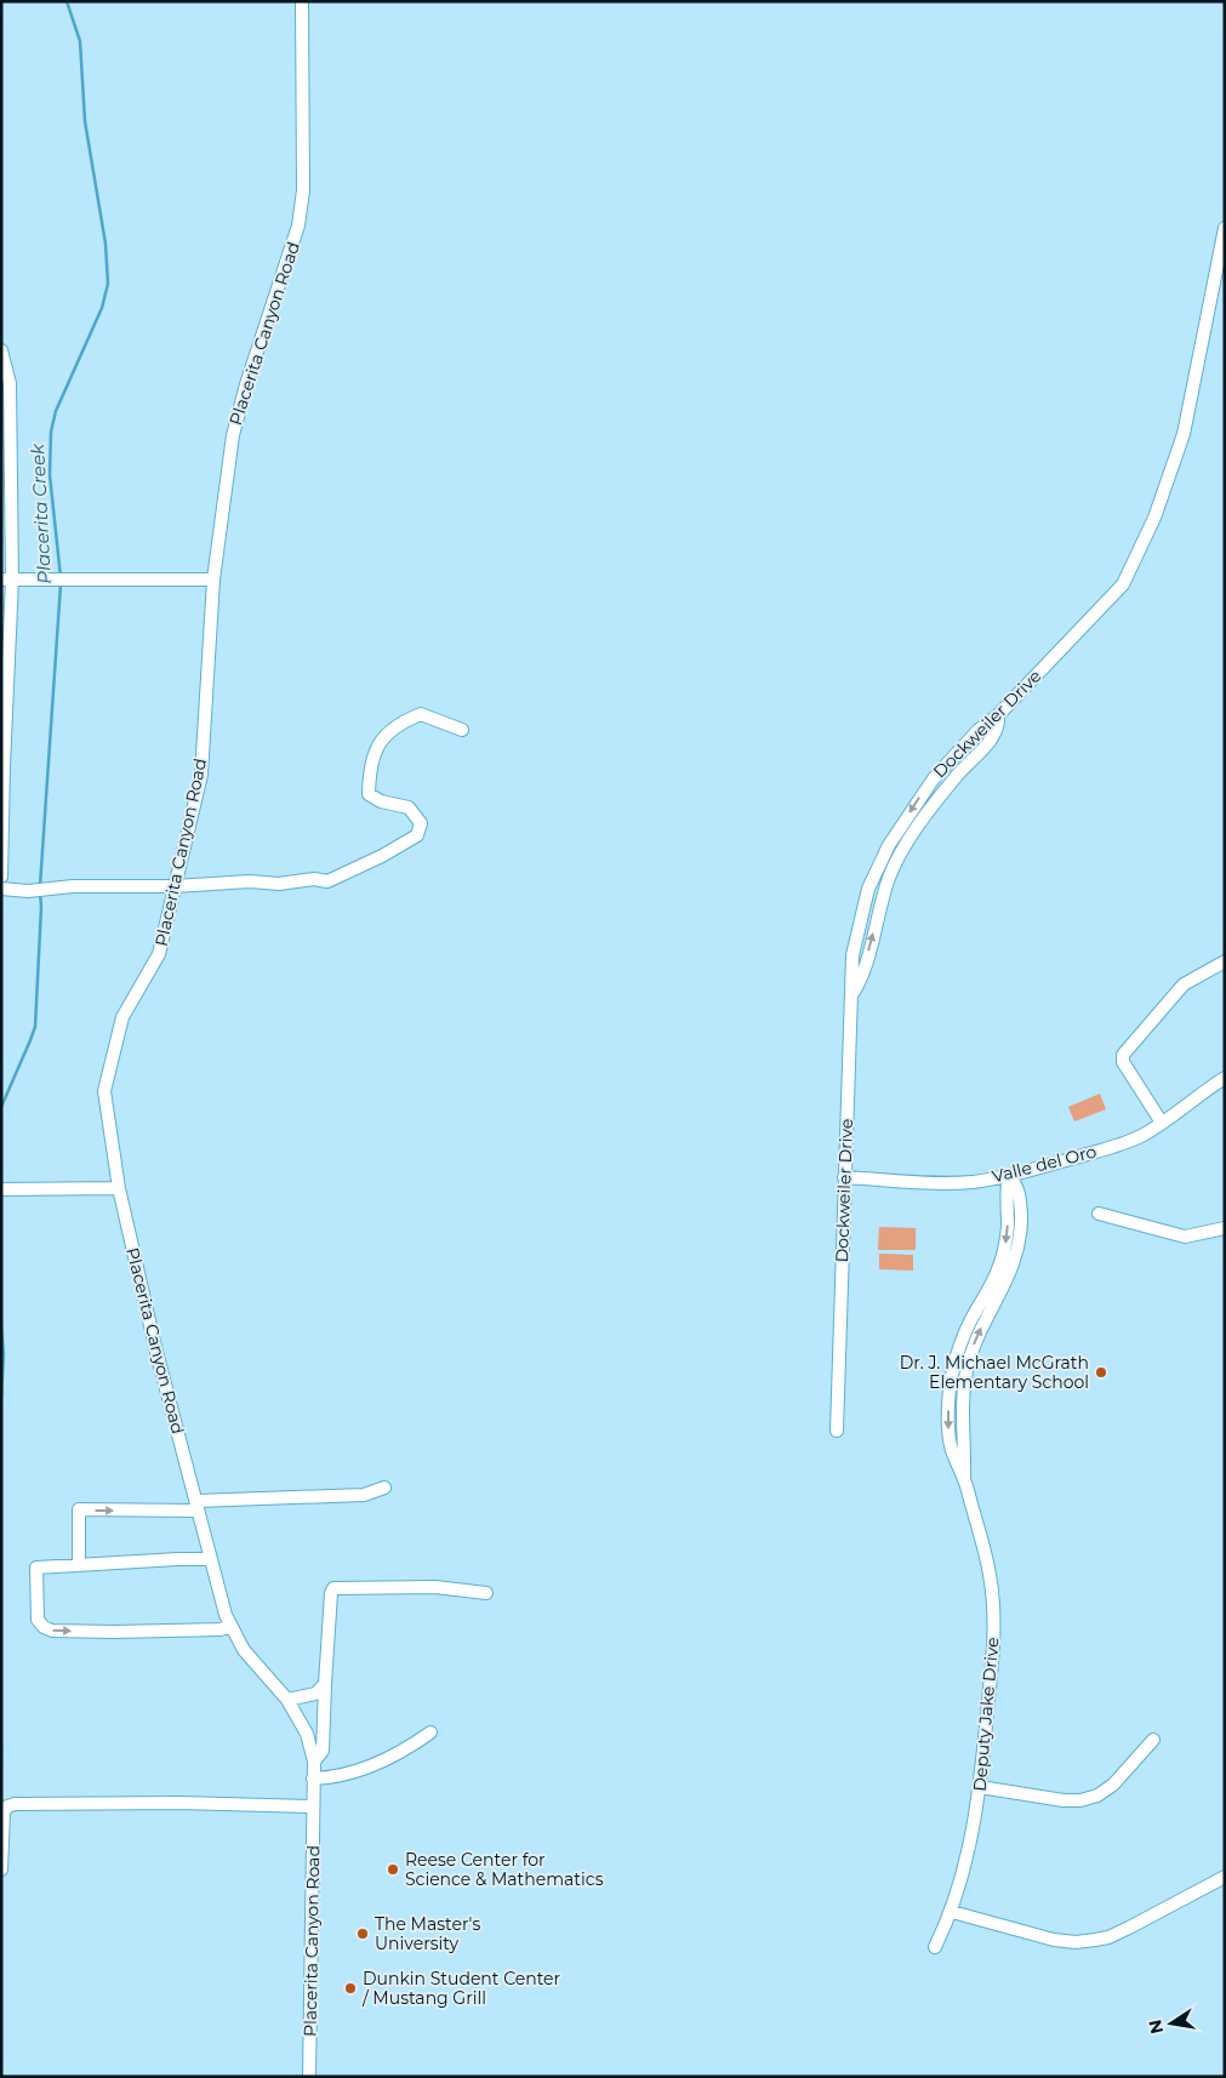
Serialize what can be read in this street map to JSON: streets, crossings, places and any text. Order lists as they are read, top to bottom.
{
  "streets": {
    "street": [
      "Placerita Canyon Road",
      "Dockweiler Drive",
      "Valle del Oro",
      "Deputy Jake Drive"
    ]
  },
  "crossings": [
    ["Dockweiler Drive", "Valle del Oro"],
    ["Valle del Oro", "Deputy Jake Drive"]
  ],
  "water": ["Placerita Creek"],
  "places": [
    "Dr. J. Michael McGrath Elementary School",
    "Reese Center for Science & Mathematics",
    "The Master's University",
    "Dunkin Student Center / Mustang Grill"
  ],
  "north": "left"
}
